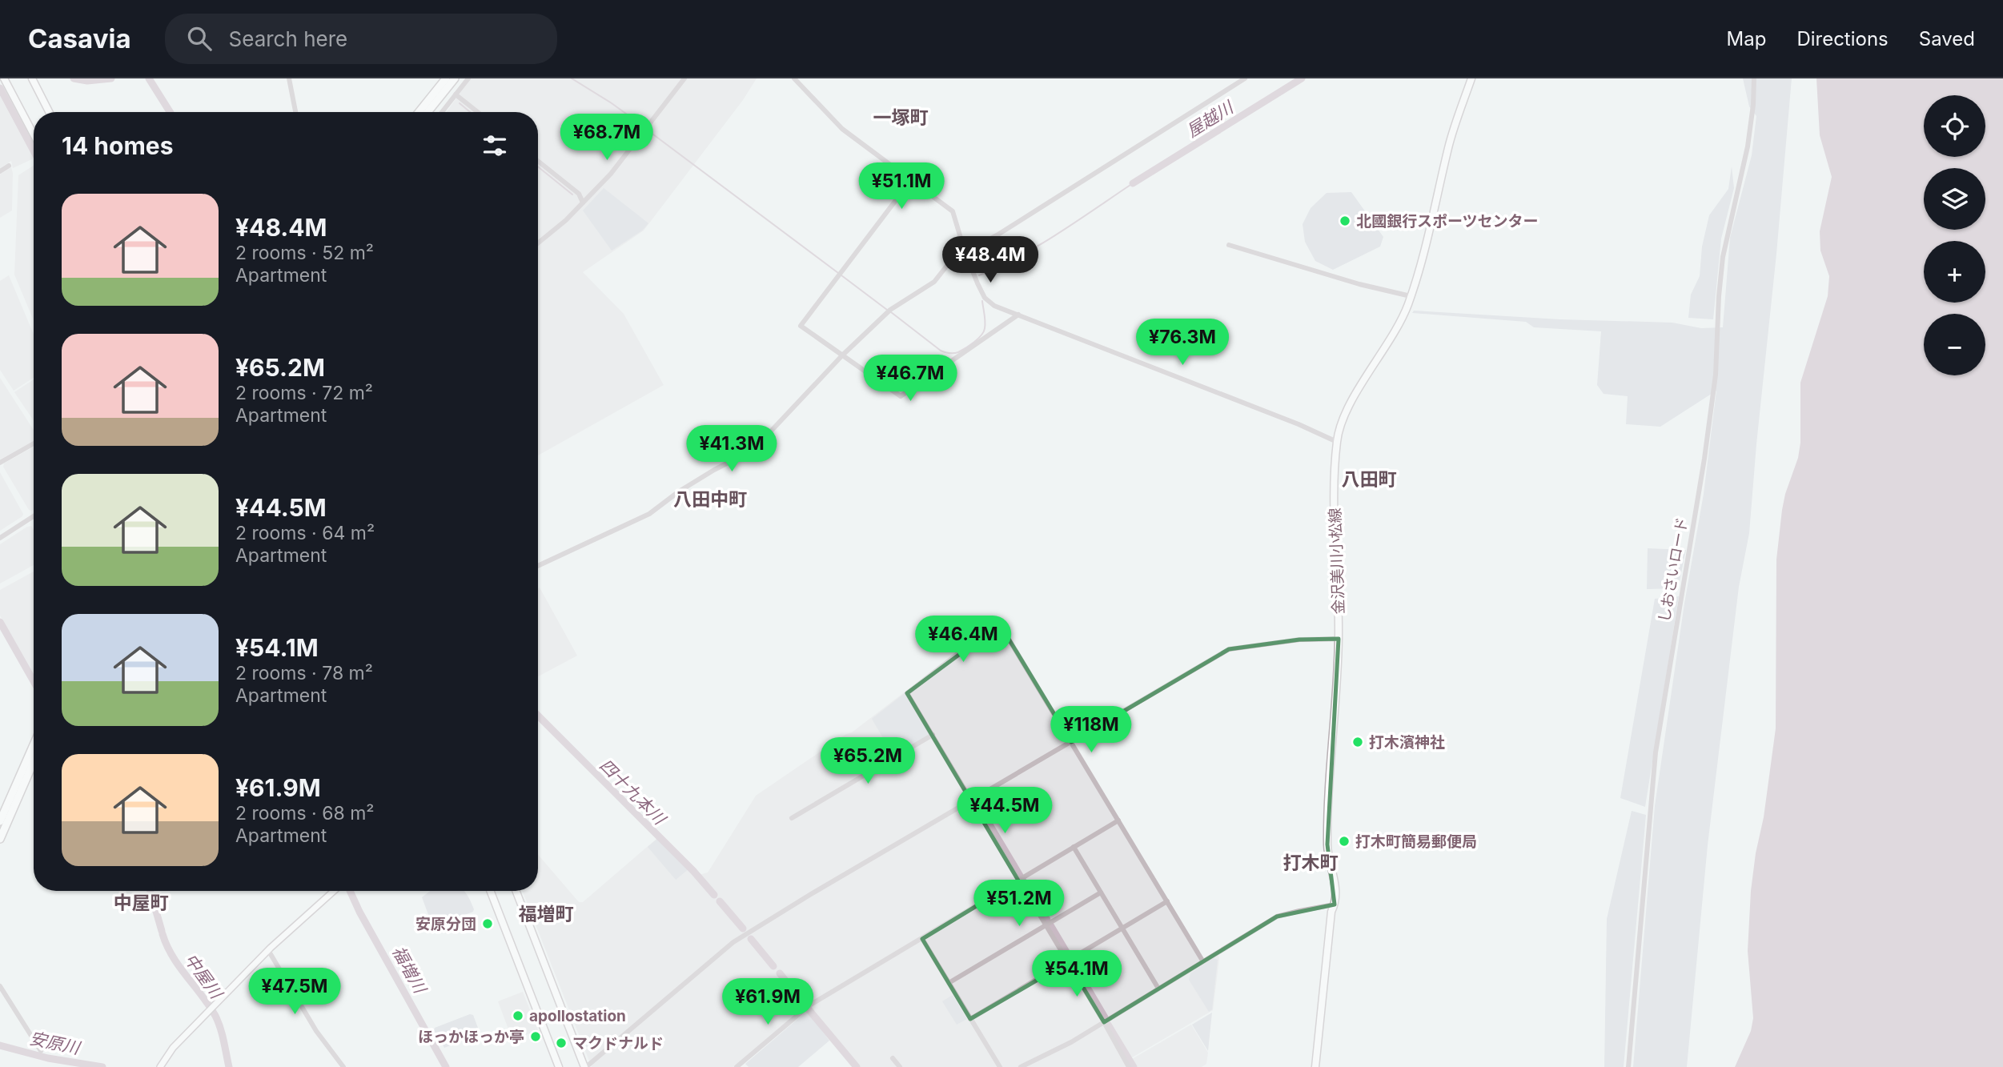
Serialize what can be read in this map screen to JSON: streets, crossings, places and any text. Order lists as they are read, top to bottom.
{
  "streets": {
    "main road": ["金沢美川小松線"],
    "street": ["しおさいロード"]
  },
  "districts": [
    "一塚町",
    "八田町",
    "八田中町",
    "打木町",
    "中屋町",
    "福増町"
  ],
  "water": [
    "屋越川",
    "四十九本川",
    "福増川",
    "中屋川",
    "安原川"
  ],
  "places": [
    "北國銀行スポーツセンター",
    "打木濱神社",
    "打木町簡易郵便局",
    "安原分団",
    "apollostation",
    "ほっかほっか亭",
    "マクドナルド"
  ],
  "page": {
    "header": "Casavia",
    "search": "Search here",
    "nav": ["Map", "Directions", "Saved"],
    "map_buttons": ["+", "−"],
    "heading": "14 homes",
    "price": [
      "¥68.7M",
      "¥51.1M",
      "¥48.4M",
      "¥76.3M",
      "¥46.7M",
      "¥41.3M",
      "¥46.4M",
      "¥118M",
      "¥65.2M",
      "¥44.5M",
      "¥51.2M",
      "¥54.1M",
      "¥47.5M",
      "¥61.9M"
    ],
    "list": [
      {
        "name": "¥48.4M",
        "note": "2 rooms · 52 m² · Apartment"
      },
      {
        "name": "¥65.2M",
        "note": "2 rooms · 72 m² · Apartment"
      },
      {
        "name": "¥44.5M",
        "note": "2 rooms · 64 m² · Apartment"
      },
      {
        "name": "¥54.1M",
        "note": "2 rooms · 78 m² · Apartment"
      },
      {
        "name": "¥61.9M",
        "note": "2 rooms · 68 m² · Apartment"
      }
    ]
  }
}
